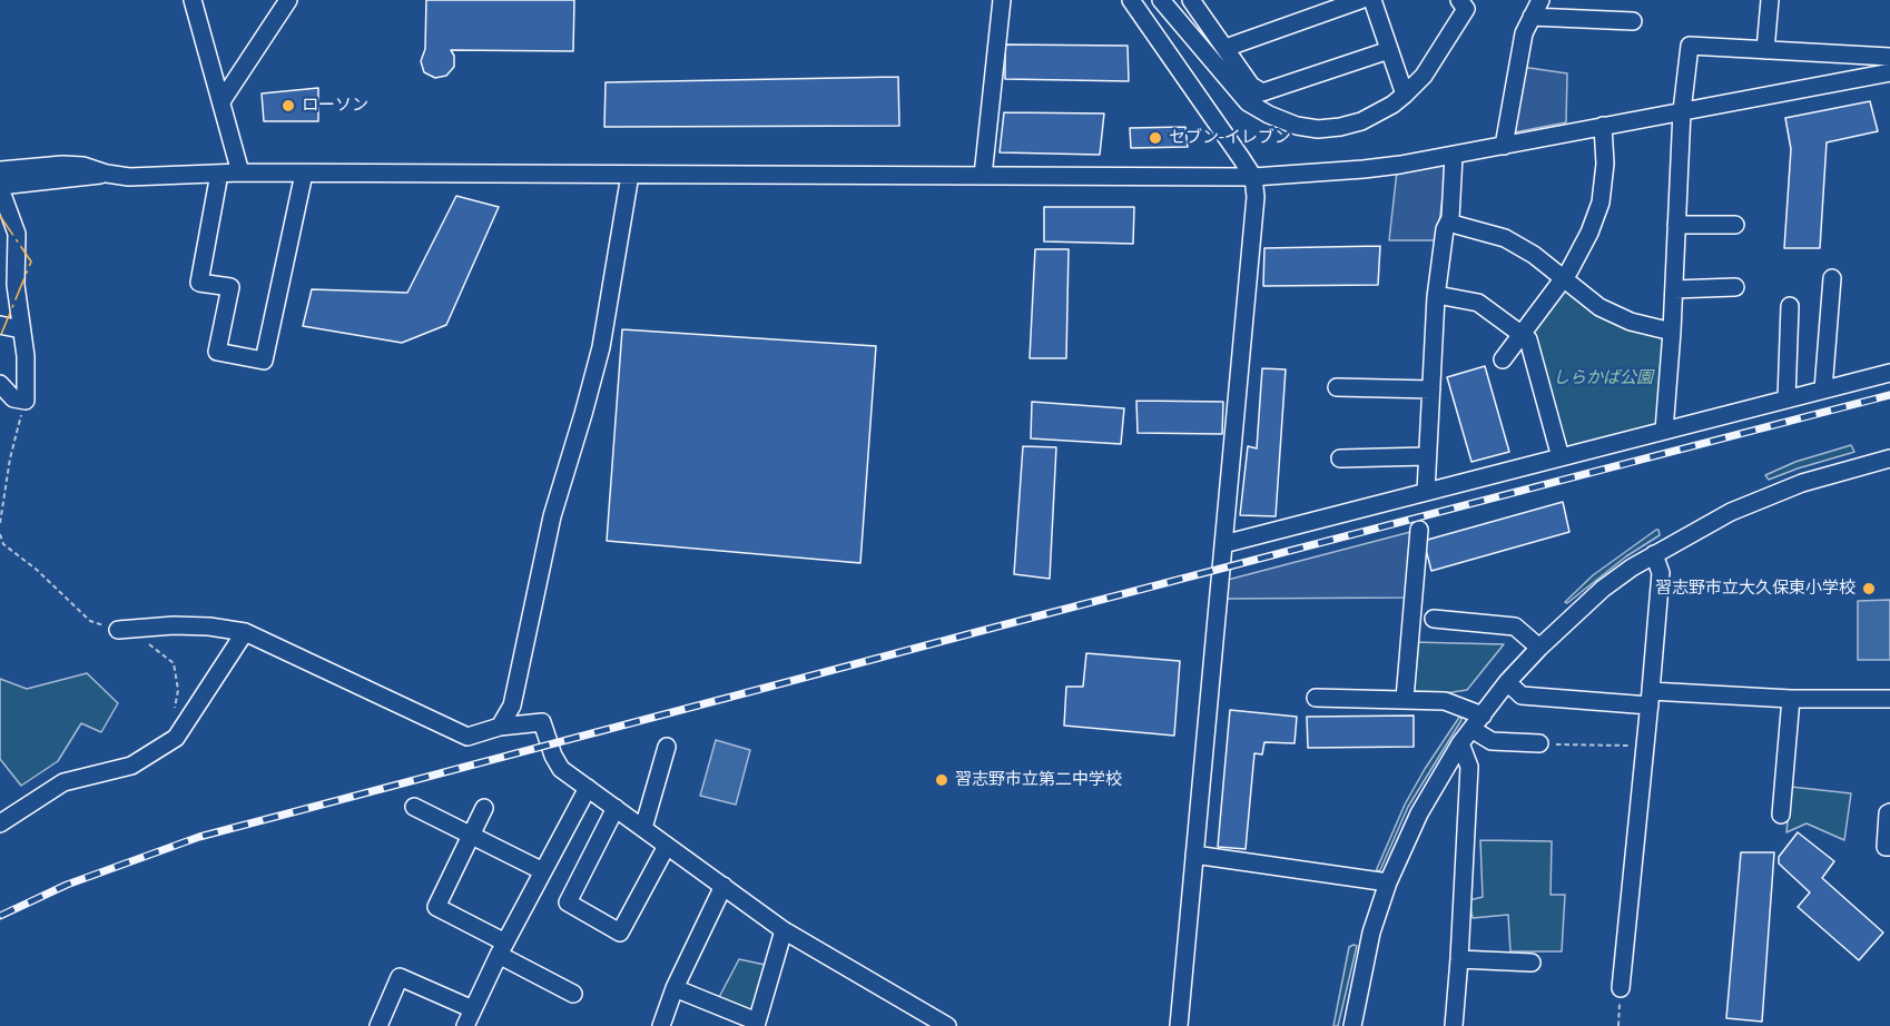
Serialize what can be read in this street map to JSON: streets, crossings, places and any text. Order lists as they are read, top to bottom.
{
  "parks": ["しらかば公園"],
  "places": [
    "ローソン",
    "セブン-イレブン",
    "習志野市立大久保東小学校",
    "習志野市立第二中学校"
  ]
}
